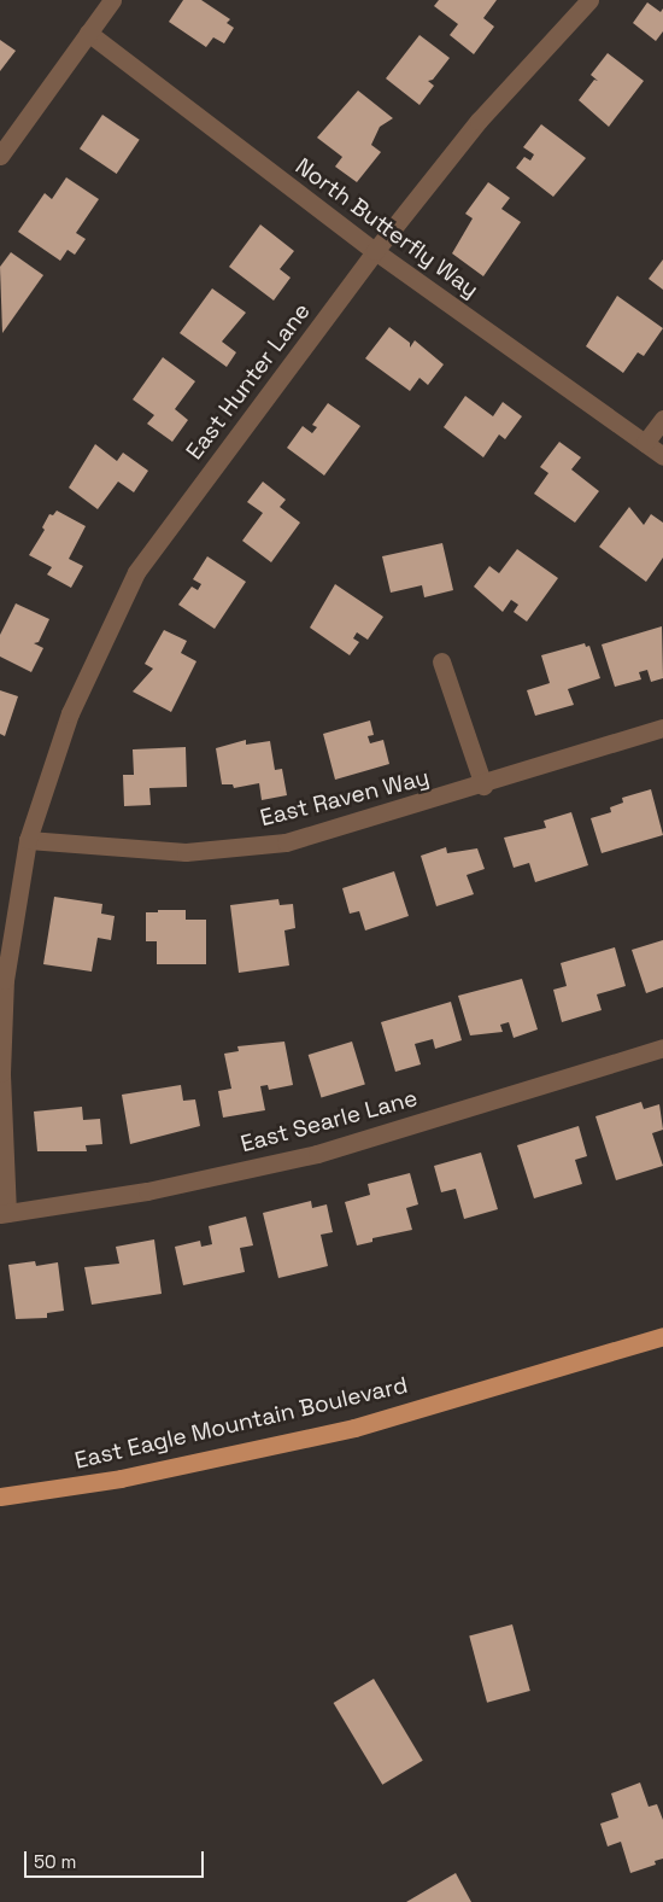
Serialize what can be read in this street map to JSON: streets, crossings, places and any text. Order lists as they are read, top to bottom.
{
  "streets": {
    "main road": ["East Eagle Mountain Boulevard"],
    "street": [
      "North Butterfly Way",
      "East Hunter Lane",
      "East Raven Way",
      "East Searle Lane"
    ]
  },
  "crossings": [
    ["North Butterfly Way", "East Hunter Lane"],
    ["East Hunter Lane", "East Raven Way"],
    ["East Hunter Lane", "East Searle Lane"]
  ],
  "scale_bar": "50 m"
}
